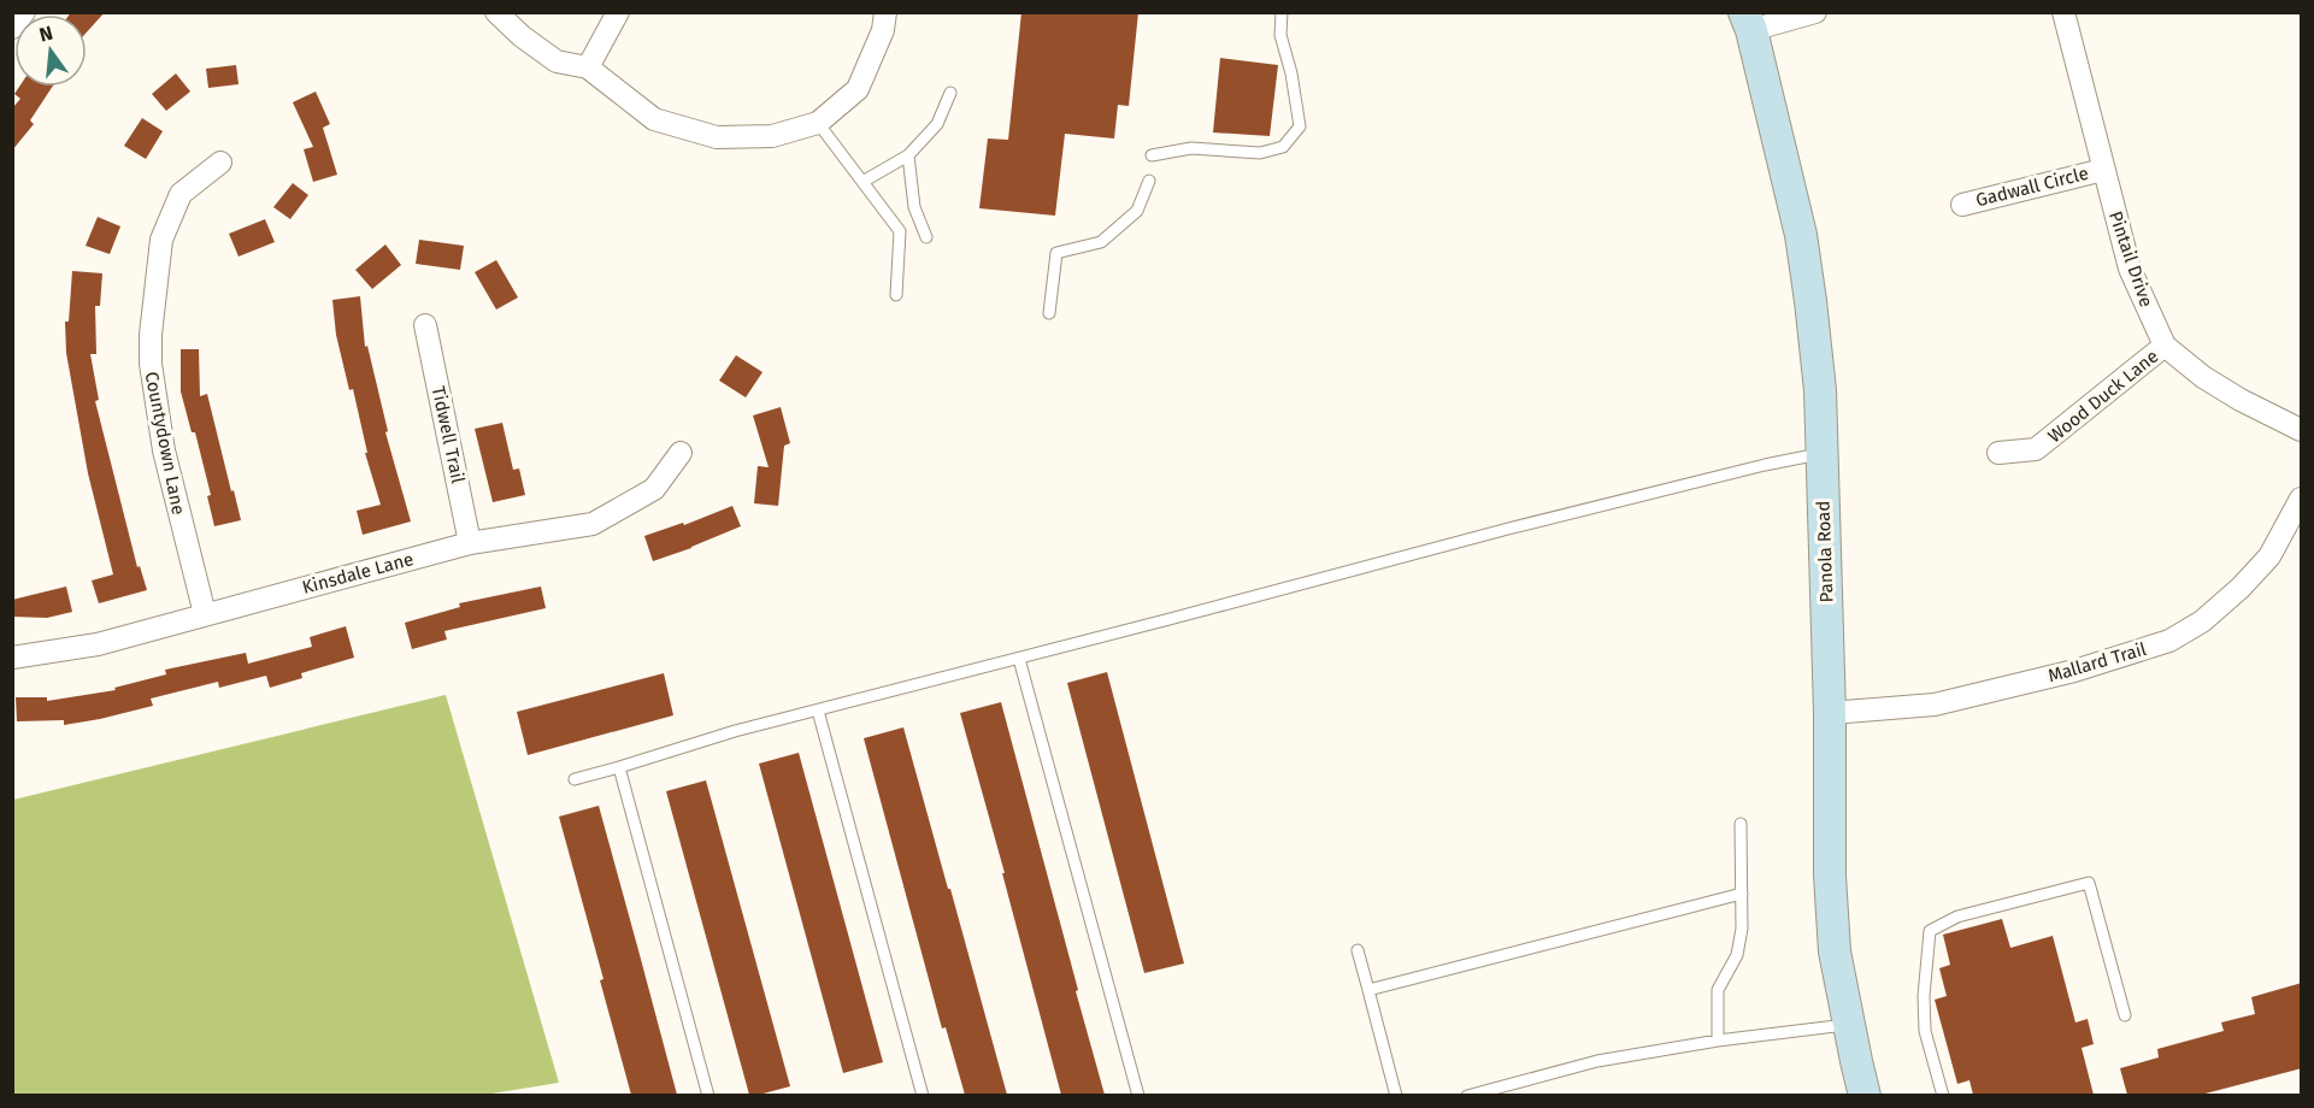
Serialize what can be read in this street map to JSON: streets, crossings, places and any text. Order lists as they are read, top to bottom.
{
  "streets": {
    "main road": ["Panola Road"],
    "street": [
      "Gadwall Circle",
      "Pintail Drive",
      "Wood Duck Lane",
      "Tidwell Trail",
      "Countydown Lane",
      "Kinsdale Lane",
      "Mallard Trail"
    ]
  },
  "crossings": [
    ["Gadwall Circle", "Pintail Drive"],
    ["Pintail Drive", "Wood Duck Lane"],
    ["Tidwell Trail", "Kinsdale Lane"],
    ["Countydown Lane", "Kinsdale Lane"],
    ["Panola Road", "Mallard Trail"]
  ],
  "north": "top"
}
